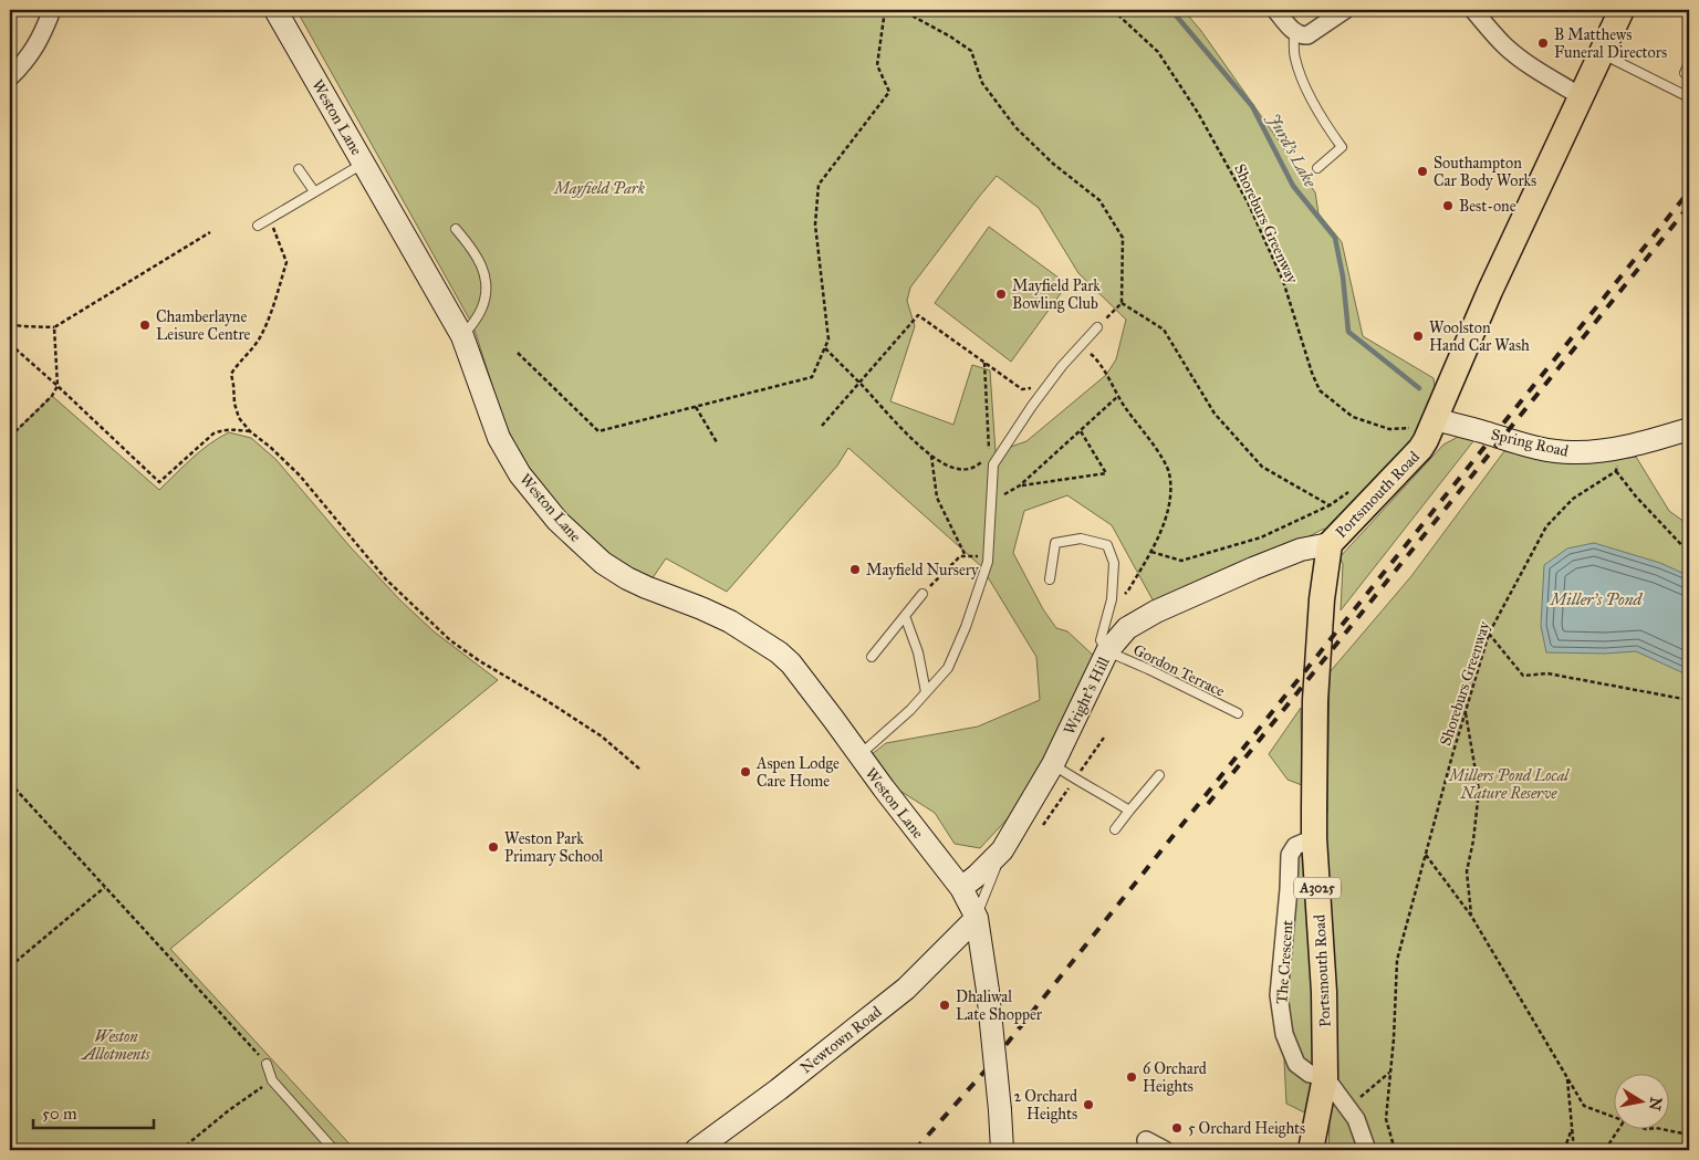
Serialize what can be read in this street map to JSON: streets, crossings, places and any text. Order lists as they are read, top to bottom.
{
  "streets": {
    "main road": ["Portsmouth Road", "A3025"],
    "street": [
      "Weston Lane",
      "Spring Road",
      "Wright's Hill",
      "The Crescent",
      "Newtown Road"
    ],
    "lane": ["Gordon Terrace"],
    "path": ["Shoreburs Greenway"]
  },
  "crossings": [
    ["Weston Lane", "Wright's Hill"],
    ["Weston Lane", "Newtown Road"],
    ["Shoreburs Greenway", "Spring Road"],
    ["Shoreburs Greenway", "Portsmouth Road"],
    ["Spring Road", "Portsmouth Road"],
    ["Portsmouth Road", "Wright's Hill"],
    ["Portsmouth Road", "The Crescent"],
    ["Gordon Terrace", "Wright's Hill"]
  ],
  "water": ["Jurd's Lake", "Miller's Pond"],
  "parks": ["Mayfield Park", "Millers Pond Local Nature Reserve", "Weston Allotments"],
  "places": [
    "B Matthews Funeral Directors",
    "Southampton Car Body Works",
    "Best-one",
    "Mayfield Park Bowling Club",
    "Chamberlayne Leisure Centre",
    "Woolston Hand Car Wash",
    "Mayfield Nursery",
    "Aspen Lodge Care Home",
    "Weston Park Primary School",
    "Dhaliwal Late Shopper",
    "6 Orchard Heights",
    "2 Orchard Heights",
    "5 Orchard Heights"
  ],
  "scale_bar": "50 m",
  "north": "right"
}
